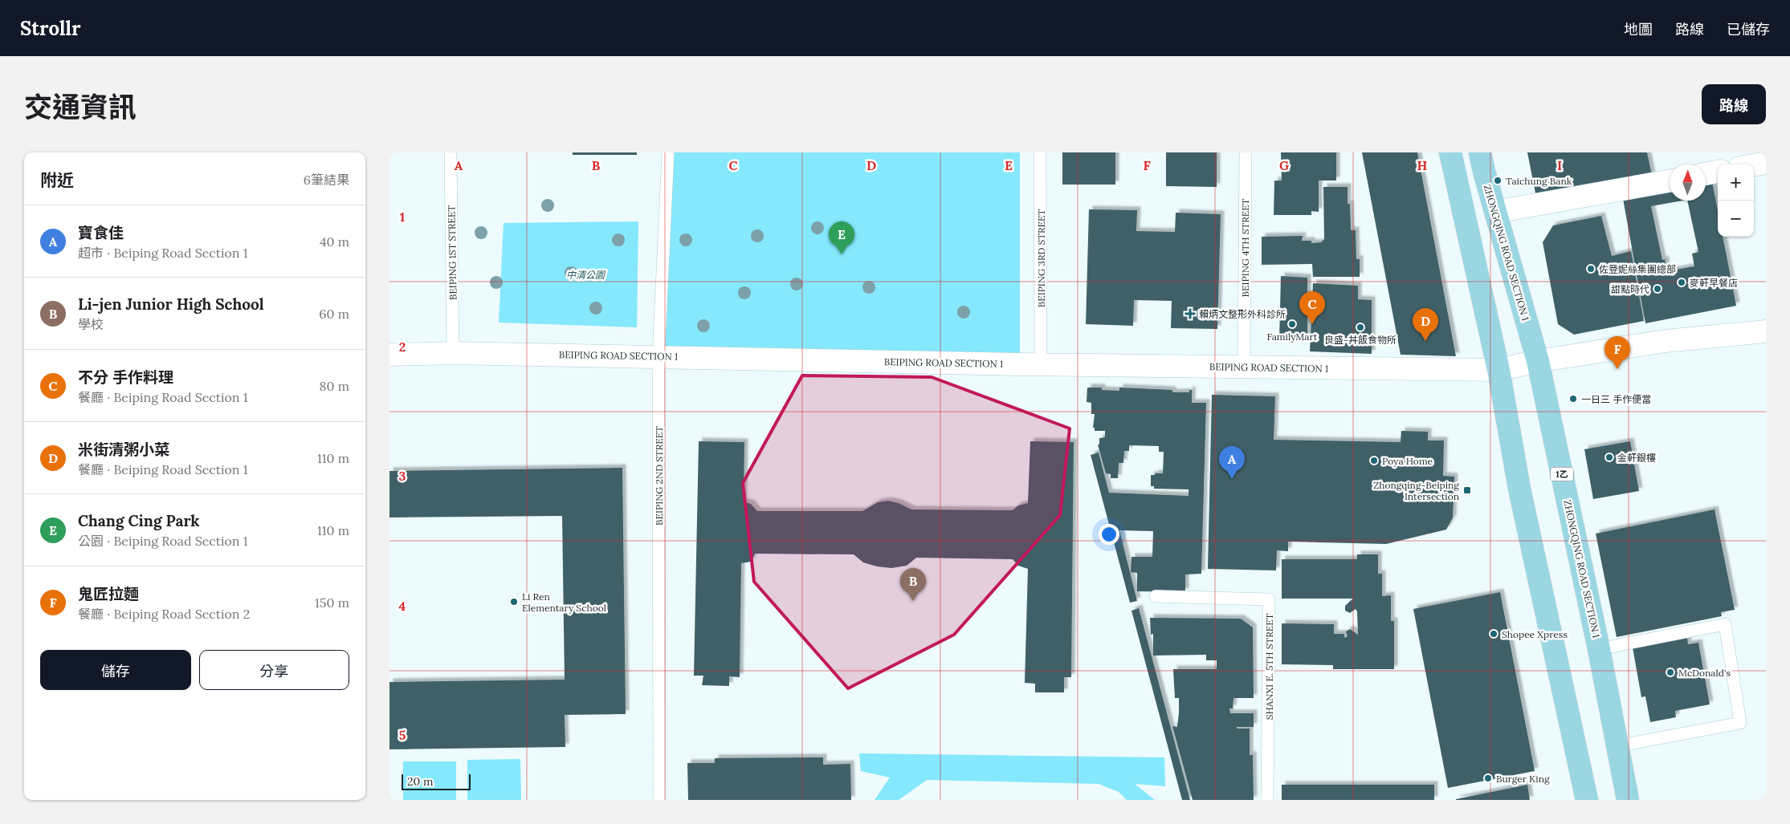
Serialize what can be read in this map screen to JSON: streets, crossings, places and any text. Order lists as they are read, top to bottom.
{
  "streets": {
    "main road": ["ZHONGQING ROAD SECTION 1", "1乙"],
    "street": ["BEIPING ROAD SECTION 1"],
    "lane": [
      "BEIPING 4TH STREET",
      "BEIPING 1ST STREET",
      "BEIPING 3RD STREET",
      "BEIPING 2ND STREET",
      "SHANXI E. 5TH STREET"
    ]
  },
  "crossings": [
    ["BEIPING 4TH STREET", "BEIPING ROAD SECTION 1"],
    ["BEIPING 1ST STREET", "BEIPING ROAD SECTION 1"],
    ["ZHONGQING ROAD SECTION 1", "BEIPING ROAD SECTION 1"],
    ["BEIPING 3RD STREET", "BEIPING ROAD SECTION 1"],
    ["BEIPING ROAD SECTION 1", "BEIPING 2ND STREET"]
  ],
  "parks": ["中清公園"],
  "places": {
    "other": [
      "Taichung Bank",
      "佐登妮絲集團總部",
      "麥軒早餐店",
      "甜點時代",
      "FamilyMart",
      "良盛-丼飯食物所",
      "一日三 手作便當",
      "金軒銀樓",
      "Poya Home",
      "Li Ren Elementary School",
      "Shopee Xpress",
      "McDonald's",
      "Burger King"
    ],
    "health": ["賴炳文整形外科診所"],
    "transit": ["Zhongqing-Beiping Intersection"]
  },
  "scale_bar": "20 m",
  "north": "top",
  "page": {
    "header": "Strollr",
    "nav": ["地圖", "路線", "已儲存"],
    "title": "交通資訊",
    "buttons": [
      "路線",
      ["儲存", "分享"]
    ],
    "heading": ["附近", "6筆結果"],
    "map_buttons": ["+", "−"],
    "list": [
      {
        "mark": "A",
        "name": "寶食佳",
        "note": "超市 · Beiping Road Section 1",
        "value": "40 m"
      },
      {
        "mark": "B",
        "name": "Li-jen Junior High School",
        "note": "學校",
        "value": "60 m"
      },
      {
        "mark": "C",
        "name": "不分 手作料理",
        "note": "餐廳 · Beiping Road Section 1",
        "value": "80 m"
      },
      {
        "mark": "D",
        "name": "米街清粥小菜",
        "note": "餐廳 · Beiping Road Section 1",
        "value": "110 m"
      },
      {
        "mark": "E",
        "name": "Chang Cing Park",
        "note": "公園 · Beiping Road Section 1",
        "value": "110 m"
      },
      {
        "mark": "F",
        "name": "鬼匠拉麵",
        "note": "餐廳 · Beiping Road Section 2",
        "value": "150 m"
      }
    ],
    "pins": [
      "E",
      "C",
      "D",
      "F",
      "A",
      "B"
    ],
    "scale": "20 m"
  },
  "grid": {
    "columns": [
      "A",
      "B",
      "C",
      "D",
      "E",
      "F",
      "G",
      "H",
      "I"
    ],
    "rows": [
      "1",
      "2",
      "3",
      "4",
      "5"
    ]
  }
}
